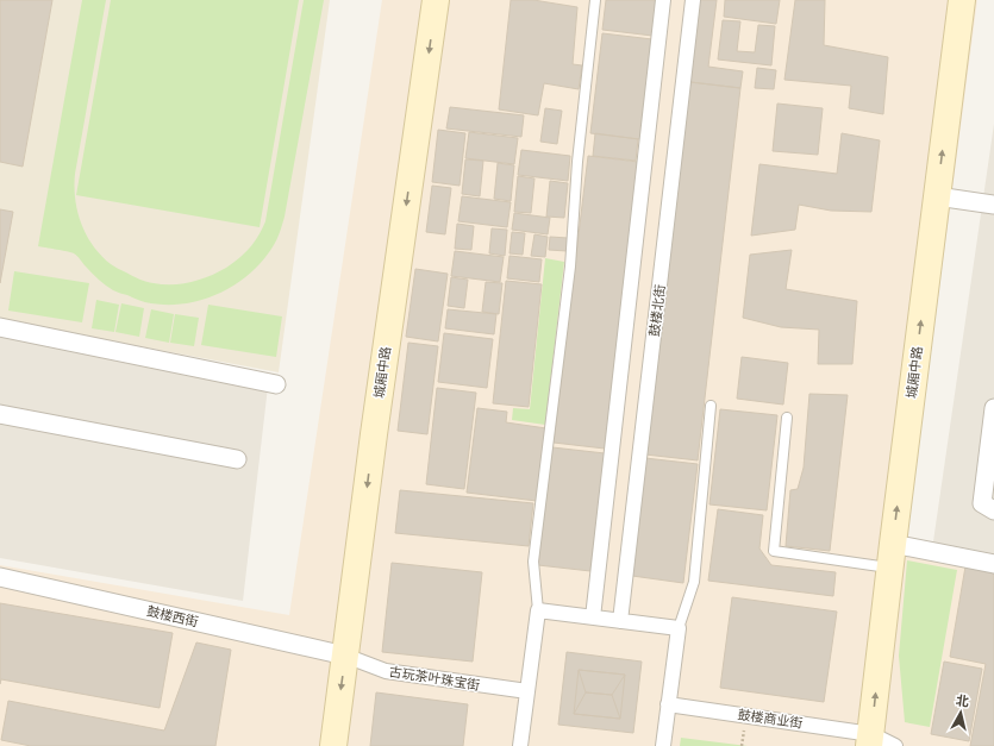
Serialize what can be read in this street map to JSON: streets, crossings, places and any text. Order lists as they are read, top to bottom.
{
  "streets": {
    "main road": ["城厢中路"],
    "street": [
      "鼓楼北街",
      "鼓楼西街",
      "古玩茶叶珠宝街",
      "鼓楼商业街"
    ]
  },
  "crossings": [
    ["城厢中路", "鼓楼西街"],
    ["城厢中路", "古玩茶叶珠宝街"],
    ["城厢中路", "鼓楼商业街"],
    ["鼓楼西街", "古玩茶叶珠宝街"]
  ],
  "north": "top"
}
